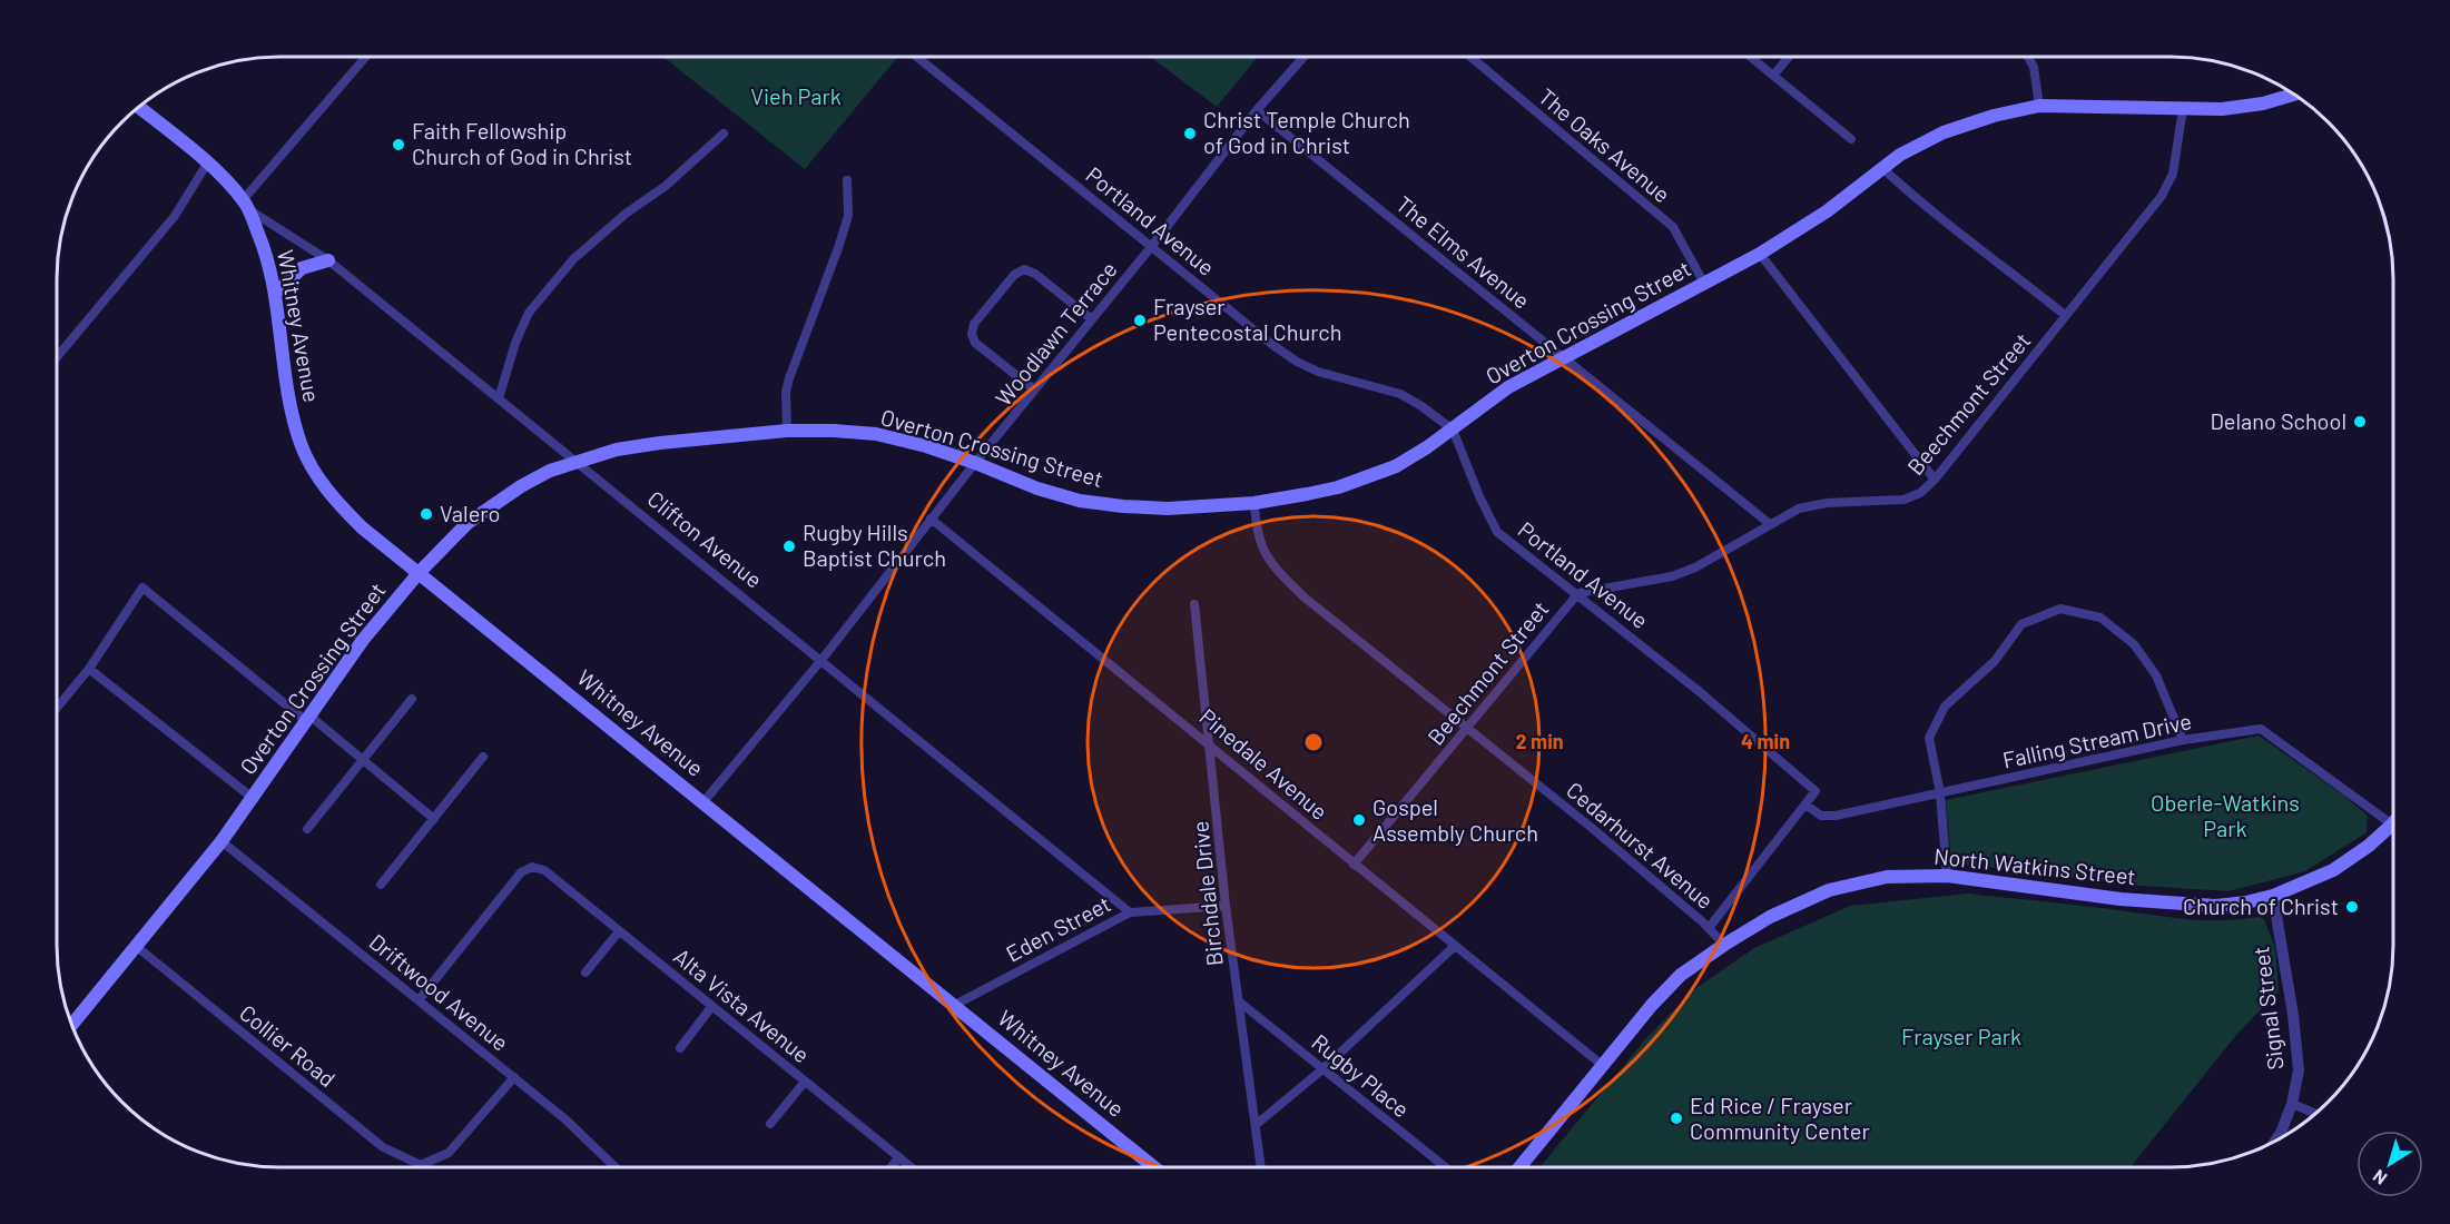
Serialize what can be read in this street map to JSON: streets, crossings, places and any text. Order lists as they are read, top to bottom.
{
  "streets": {
    "main road": [
      "Overton Crossing Street",
      "Whitney Avenue",
      "Clifton Avenue",
      "North Watkins Street"
    ],
    "street": [
      "The Oaks Avenue",
      "Portland Avenue",
      "The Elms Avenue",
      "Woodlawn Terrace",
      "Beechmont Street",
      "Falling Stream Drive",
      "Pinedale Avenue",
      "Cedarhurst Avenue",
      "Birchdale Drive",
      "Eden Street",
      "Driftwood Avenue",
      "Alta Vista Avenue",
      "Signal Street",
      "Collier Road",
      "Rugby Place"
    ]
  },
  "crossings": [
    ["The Oaks Avenue", "Overton Crossing Street"],
    ["Portland Avenue", "Overton Crossing Street"],
    ["Portland Avenue", "Woodlawn Terrace"],
    ["Portland Avenue", "Beechmont Street"],
    ["Portland Avenue", "Falling Stream Drive"],
    ["The Elms Avenue", "Overton Crossing Street"],
    ["The Elms Avenue", "Woodlawn Terrace"],
    ["The Elms Avenue", "Beechmont Street"],
    ["Overton Crossing Street", "Whitney Avenue"],
    ["Overton Crossing Street", "Woodlawn Terrace"],
    ["Overton Crossing Street", "Beechmont Street"],
    ["Overton Crossing Street", "Clifton Avenue"],
    ["Overton Crossing Street", "Cedarhurst Avenue"],
    ["Overton Crossing Street", "Driftwood Avenue"],
    ["Overton Crossing Street", "Collier Road"],
    ["Whitney Avenue", "Woodlawn Terrace"],
    ["Whitney Avenue", "Clifton Avenue"],
    ["Whitney Avenue", "Eden Street"],
    ["Woodlawn Terrace", "Clifton Avenue"],
    ["Woodlawn Terrace", "Pinedale Avenue"],
    ["Beechmont Street", "Pinedale Avenue"],
    ["Beechmont Street", "Cedarhurst Avenue"],
    ["Clifton Avenue", "Eden Street"],
    ["Falling Stream Drive", "North Watkins Street"],
    ["Pinedale Avenue", "North Watkins Street"],
    ["Pinedale Avenue", "Birchdale Drive"],
    ["Cedarhurst Avenue", "North Watkins Street"],
    ["North Watkins Street", "Signal Street"],
    ["Birchdale Drive", "Eden Street"],
    ["Birchdale Drive", "Rugby Place"],
    ["Driftwood Avenue", "Alta Vista Avenue"],
    ["Driftwood Avenue", "Collier Road"]
  ],
  "parks": ["Vieh Park", "Oberle-Watkins Park", "Frayser Park"],
  "places": [
    "Christ Temple Church of God in Christ",
    "Faith Fellowship Church of God in Christ",
    "Frayser Pentecostal Church",
    "Delano School",
    "Valero",
    "Rugby Hills Baptist Church",
    "Gospel Assembly Church",
    "Church of Christ",
    "Ed Rice / Frayser Community Center"
  ],
  "north": "bottom left",
  "rings": ["2 min", "4 min"]
}
